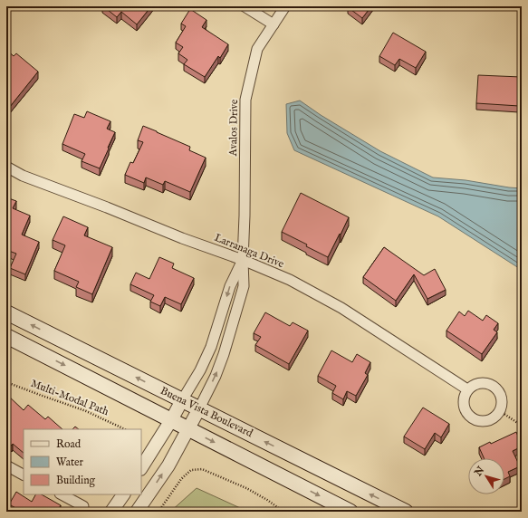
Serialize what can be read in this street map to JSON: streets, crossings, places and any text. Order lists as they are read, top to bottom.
{
  "streets": {
    "main road": ["Buena Vista Boulevard"],
    "street": ["Avalos Drive", "Larranaga Drive"],
    "path": ["Multi-Modal Path"]
  },
  "crossings": [
    ["Avalos Drive", "Larranaga Drive"],
    ["Avalos Drive", "Buena Vista Boulevard"]
  ],
  "legend": ["Road", "Water", "Building"],
  "north": "top left"
}
